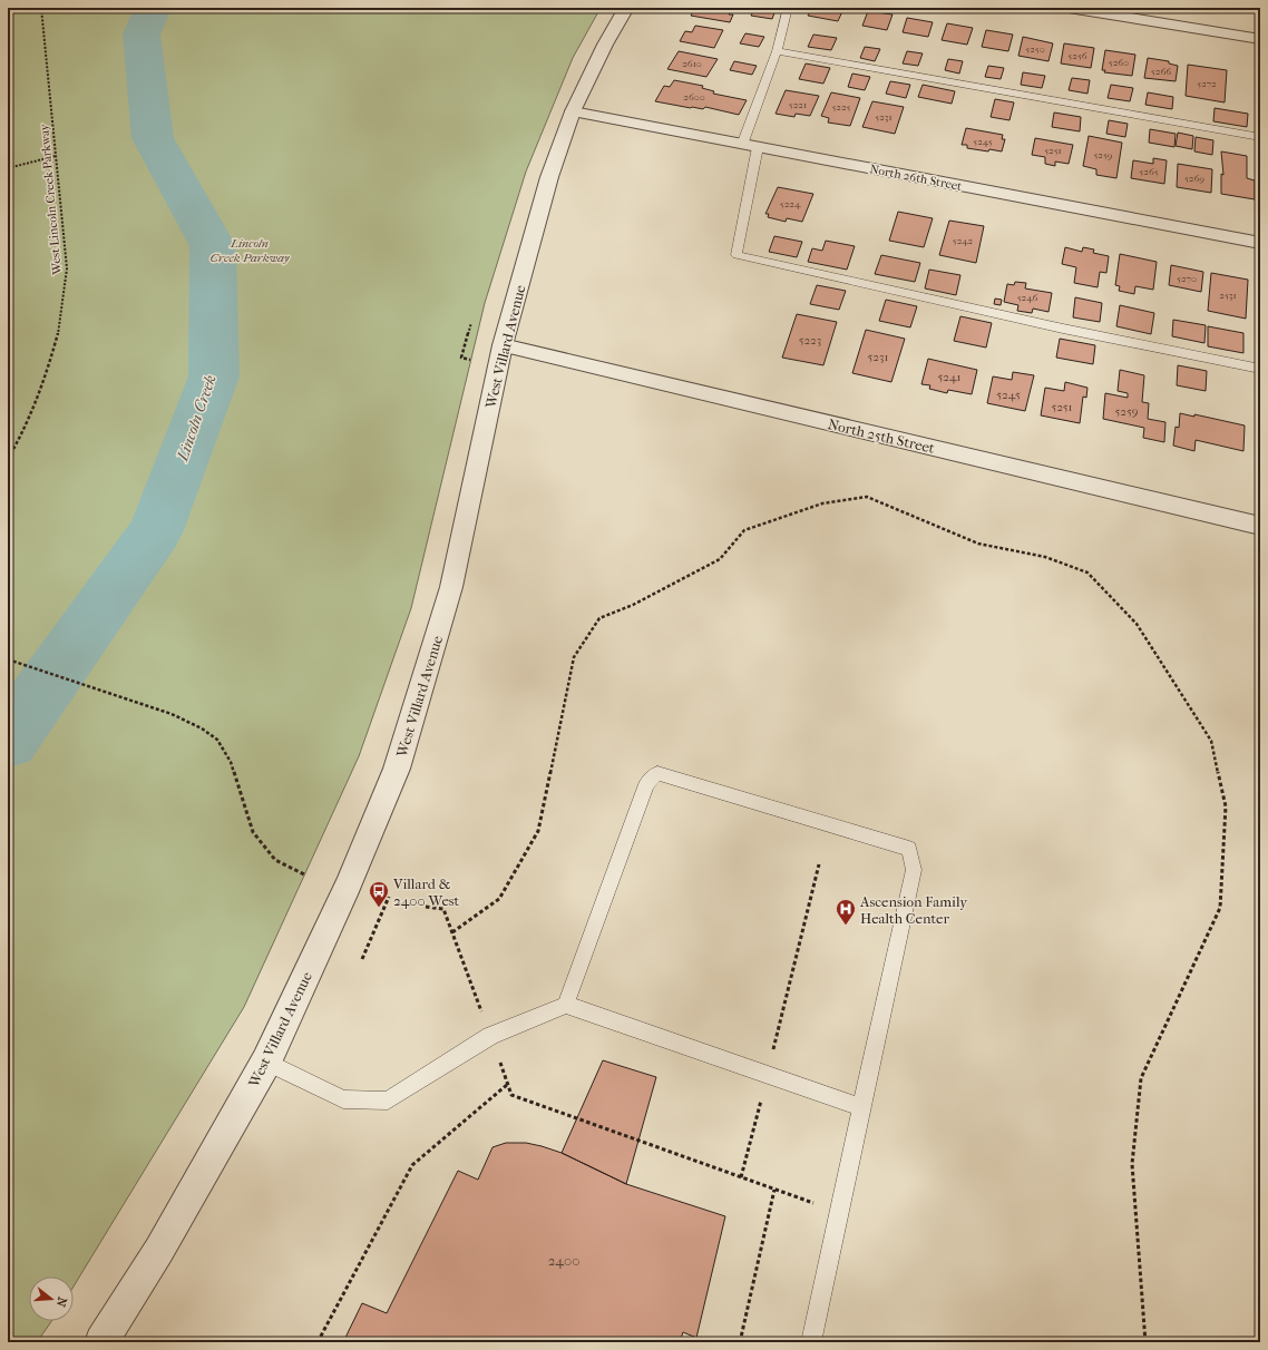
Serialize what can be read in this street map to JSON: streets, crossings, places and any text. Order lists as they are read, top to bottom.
{
  "streets": {
    "street": ["North 26th Street", "West Villard Avenue", "North 25th Street"],
    "path": ["West Lincoln Creek Parkway"]
  },
  "crossings": [
    ["North 26th Street", "West Villard Avenue"],
    ["West Villard Avenue", "North 25th Street"]
  ],
  "water": ["Lincoln Creek"],
  "parks": ["Lincoln Creek Parkway"],
  "places": {
    "bus stop": ["Villard & 2400 West"],
    "hospital": ["Ascension Family Health Center"]
  },
  "house_numbers": [
    "5250",
    "5256",
    "5260",
    "2610",
    "5266",
    "5272",
    "2600",
    "5221",
    "5225",
    "5231",
    "5245",
    "5251",
    "5259",
    "5265",
    "5269",
    "5224",
    "5242",
    "5270",
    "2531",
    "5246",
    "5223",
    "5231",
    "5241",
    "5245",
    "5251",
    "5259",
    "2400"
  ],
  "north": "right"
}
